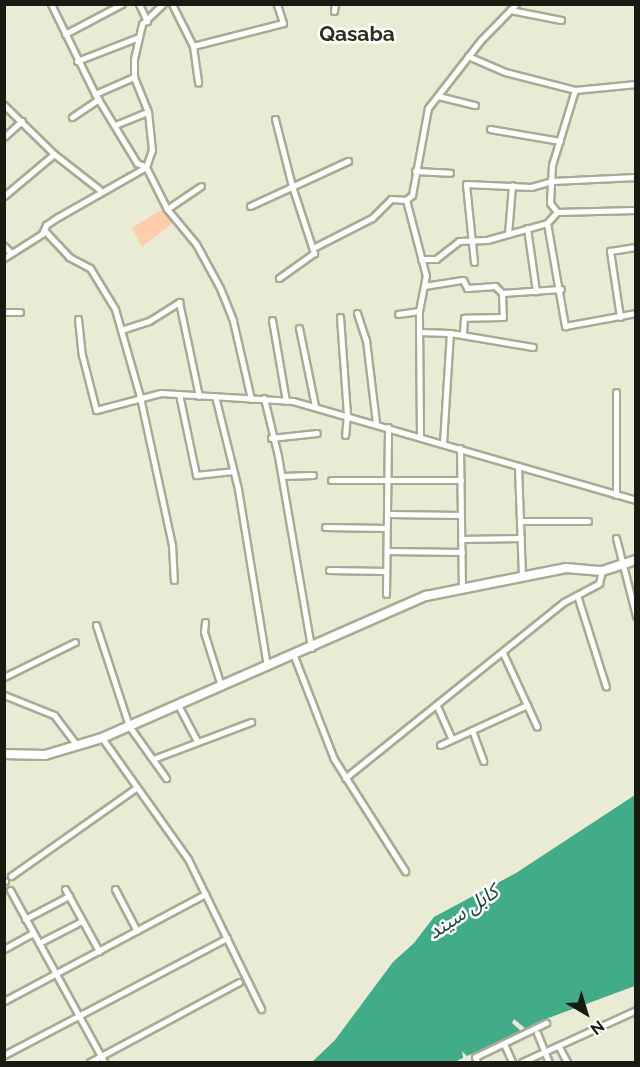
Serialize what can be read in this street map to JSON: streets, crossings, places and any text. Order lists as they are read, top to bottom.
{
  "districts": ["Qasaba"],
  "water": ["کابل سيند"],
  "north": "bottom right"
}
